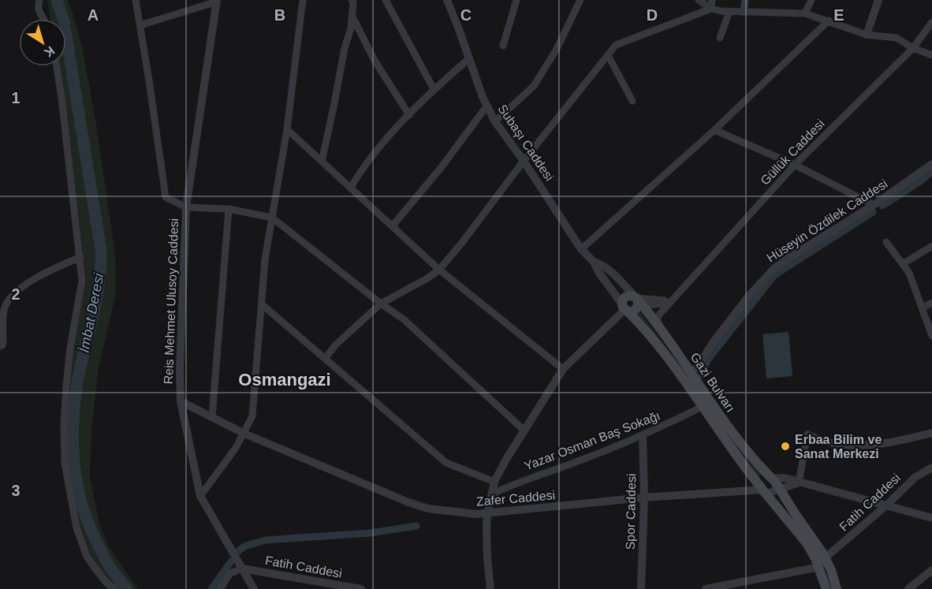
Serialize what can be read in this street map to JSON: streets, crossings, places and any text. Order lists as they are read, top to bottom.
{
  "streets": {
    "main road": ["Gazi Bulvarı"],
    "street": [
      "Subaşı Caddesi",
      "Güllük Caddesi",
      "Hüseyin Özdilek Caddesi",
      "Reis Mehmet Ulusoy Caddesi",
      "Yazar Osman Baş Sokağı",
      "Zafer Caddesi",
      "Fatih Caddesi",
      "Spor Caddesi"
    ]
  },
  "crossings": [
    ["Subaşı Caddesi", "Gazi Bulvarı"],
    ["Güllük Caddesi", "Gazi Bulvarı"],
    ["Hüseyin Özdilek Caddesi", "Gazi Bulvarı"],
    ["Reis Mehmet Ulusoy Caddesi", "Zafer Caddesi"],
    ["Reis Mehmet Ulusoy Caddesi", "Fatih Caddesi"],
    ["Gazi Bulvarı", "Yazar Osman Baş Sokağı"],
    ["Gazi Bulvarı", "Zafer Caddesi"],
    ["Gazi Bulvarı", "Fatih Caddesi"],
    ["Yazar Osman Baş Sokağı", "Spor Caddesi"],
    ["Zafer Caddesi", "Spor Caddesi"]
  ],
  "districts": ["Osmangazi"],
  "water": ["İmbat Deresi"],
  "places": ["Erbaa Bilim ve Sanat Merkezi"],
  "north": "bottom right",
  "grid": {
    "columns": [
      "A",
      "B",
      "C",
      "D",
      "E"
    ],
    "rows": ["1", "2", "3"]
  }
}
